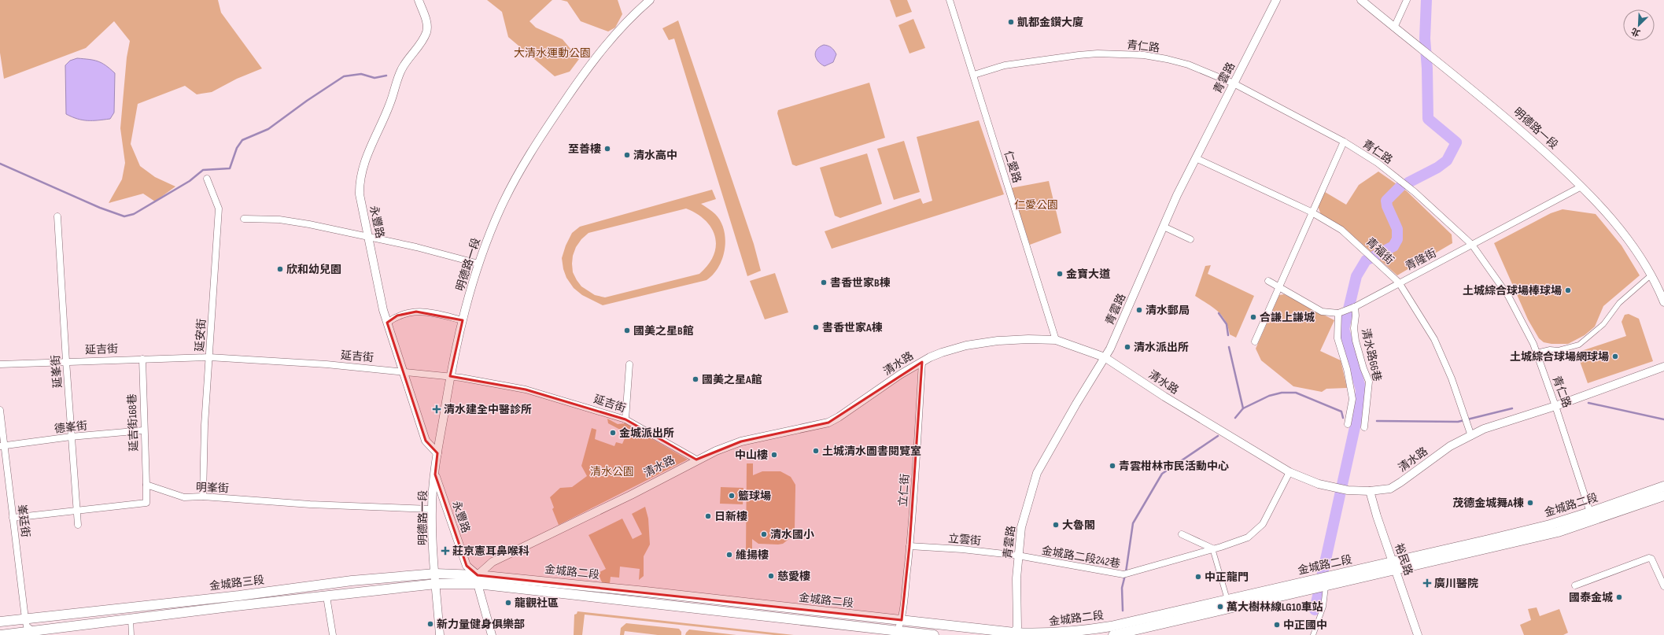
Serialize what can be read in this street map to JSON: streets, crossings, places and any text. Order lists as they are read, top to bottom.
{
  "streets": {
    "main road": ["金城路二段", "金城路三段"],
    "street": [
      "青仁路",
      "青雲路",
      "明德路一段",
      "仁愛路",
      "永豐路",
      "青福街",
      "青隆街",
      "延安街",
      "延吉街",
      "清水路66巷",
      "清水路",
      "延峯街",
      "延吉街168巷",
      "德峯街",
      "明峯街",
      "立仁街",
      "峯廷街",
      "立雲街",
      "金城路二段242巷",
      "裕民路"
    ]
  },
  "crossings": [
    ["青仁路", "青雲路"],
    ["青仁路", "仁愛路"],
    ["青仁路", "青隆街"],
    ["青仁路", "清水路"],
    ["青仁路", "金城路二段"],
    ["青雲路", "青福街"],
    ["青雲路", "清水路"],
    ["青雲路", "金城路二段"],
    ["青雲路", "立雲街"],
    ["青雲路", "金城路二段242巷"],
    ["明德路一段", "永豐路"],
    ["明德路一段", "青隆街"],
    ["明德路一段", "延吉街"],
    ["明德路一段", "明峯街"],
    ["明德路一段", "金城路三段"],
    ["仁愛路", "清水路"],
    ["永豐路", "延吉街"],
    ["永豐路", "清水路"],
    ["永豐路", "金城路二段"],
    ["永豐路", "金城路三段"],
    ["青福街", "青隆街"],
    ["青福街", "清水路"],
    ["青隆街", "清水路66巷"],
    ["延安街", "延吉街"],
    ["延安街", "明峯街"],
    ["延吉街", "清水路"],
    ["延吉街", "延峯街"],
    ["延吉街", "延吉街168巷"],
    ["清水路", "立仁街"],
    ["清水路", "金城路二段"],
    ["清水路", "金城路二段242巷"],
    ["清水路", "裕民路"],
    ["清水路", "金城路三段"],
    ["延峯街", "德峯街"],
    ["延吉街168巷", "德峯街"],
    ["延吉街168巷", "明峯街"],
    ["德峯街", "峯廷街"],
    ["立仁街", "金城路二段"],
    ["立仁街", "立雲街"],
    ["金城路二段", "裕民路"],
    ["金城路二段", "金城路三段"],
    ["峯廷街", "金城路三段"],
    ["立雲街", "金城路二段242巷"]
  ],
  "parks": ["大清水運動公園", "仁愛公園", "清水公園"],
  "places": {
    "other": [
      "凱都金鑽大廈",
      "至善樓",
      "清水高中",
      "欣和幼兒園",
      "金寶大道",
      "書香世家B棟",
      "土城綜合球場棒球場",
      "清水郵局",
      "合謙上謙城",
      "書香世家A棟",
      "國美之星B館",
      "清水派出所",
      "土城綜合球場網球場",
      "國美之星A館",
      "金城派出所",
      "土城清水圖書閱覽室",
      "中山樓",
      "青雲柑林市民活動中心",
      "籃球場",
      "茂德金城舞A棟",
      "日新樓",
      "大魯閣",
      "清水國小",
      "維揚樓",
      "慈愛樓",
      "中正龍門",
      "國泰金城",
      "龍觀社區",
      "萬大樹林線LG10車站",
      "新力量健身俱樂部",
      "中正國中"
    ],
    "health": ["清水建全中醫診所", "莊京憲耳鼻喉科", "廣川醫院"]
  },
  "north": "bottom left"
}
